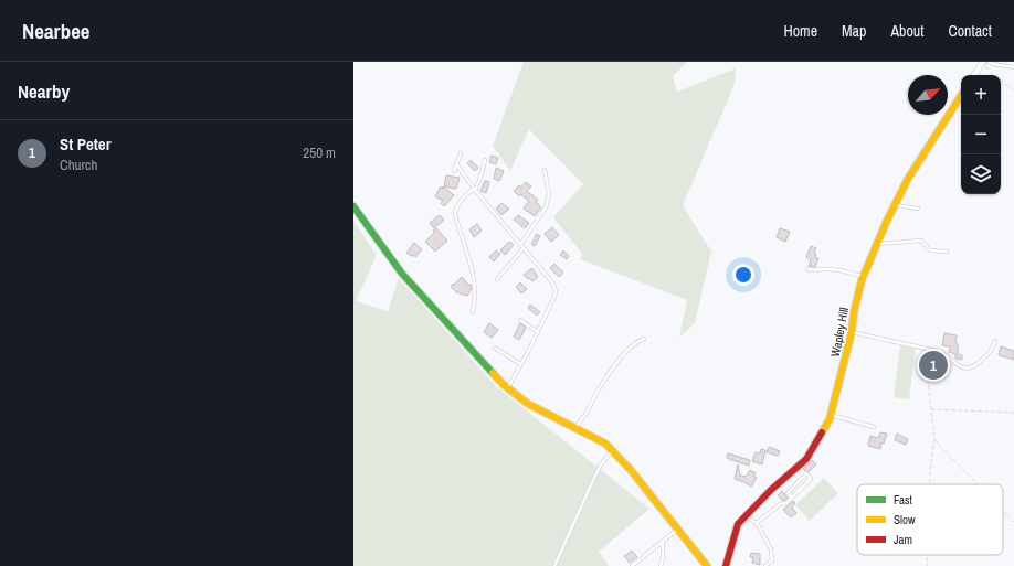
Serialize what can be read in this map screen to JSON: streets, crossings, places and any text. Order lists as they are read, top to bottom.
{
  "streets": {
    "street": ["Wapley Hill"]
  },
  "legend": ["Fast", "Slow", "Jam"],
  "north": "top right",
  "page": {
    "header": "Nearbee",
    "nav": [
      "Home",
      "Map",
      "About",
      "Contact"
    ],
    "heading": "Nearby",
    "map_buttons": ["+", "−"],
    "list": [
      {
        "mark": "1",
        "name": "St Peter",
        "note": "Church",
        "value": "250 m"
      }
    ],
    "pins": "1"
  }
}
